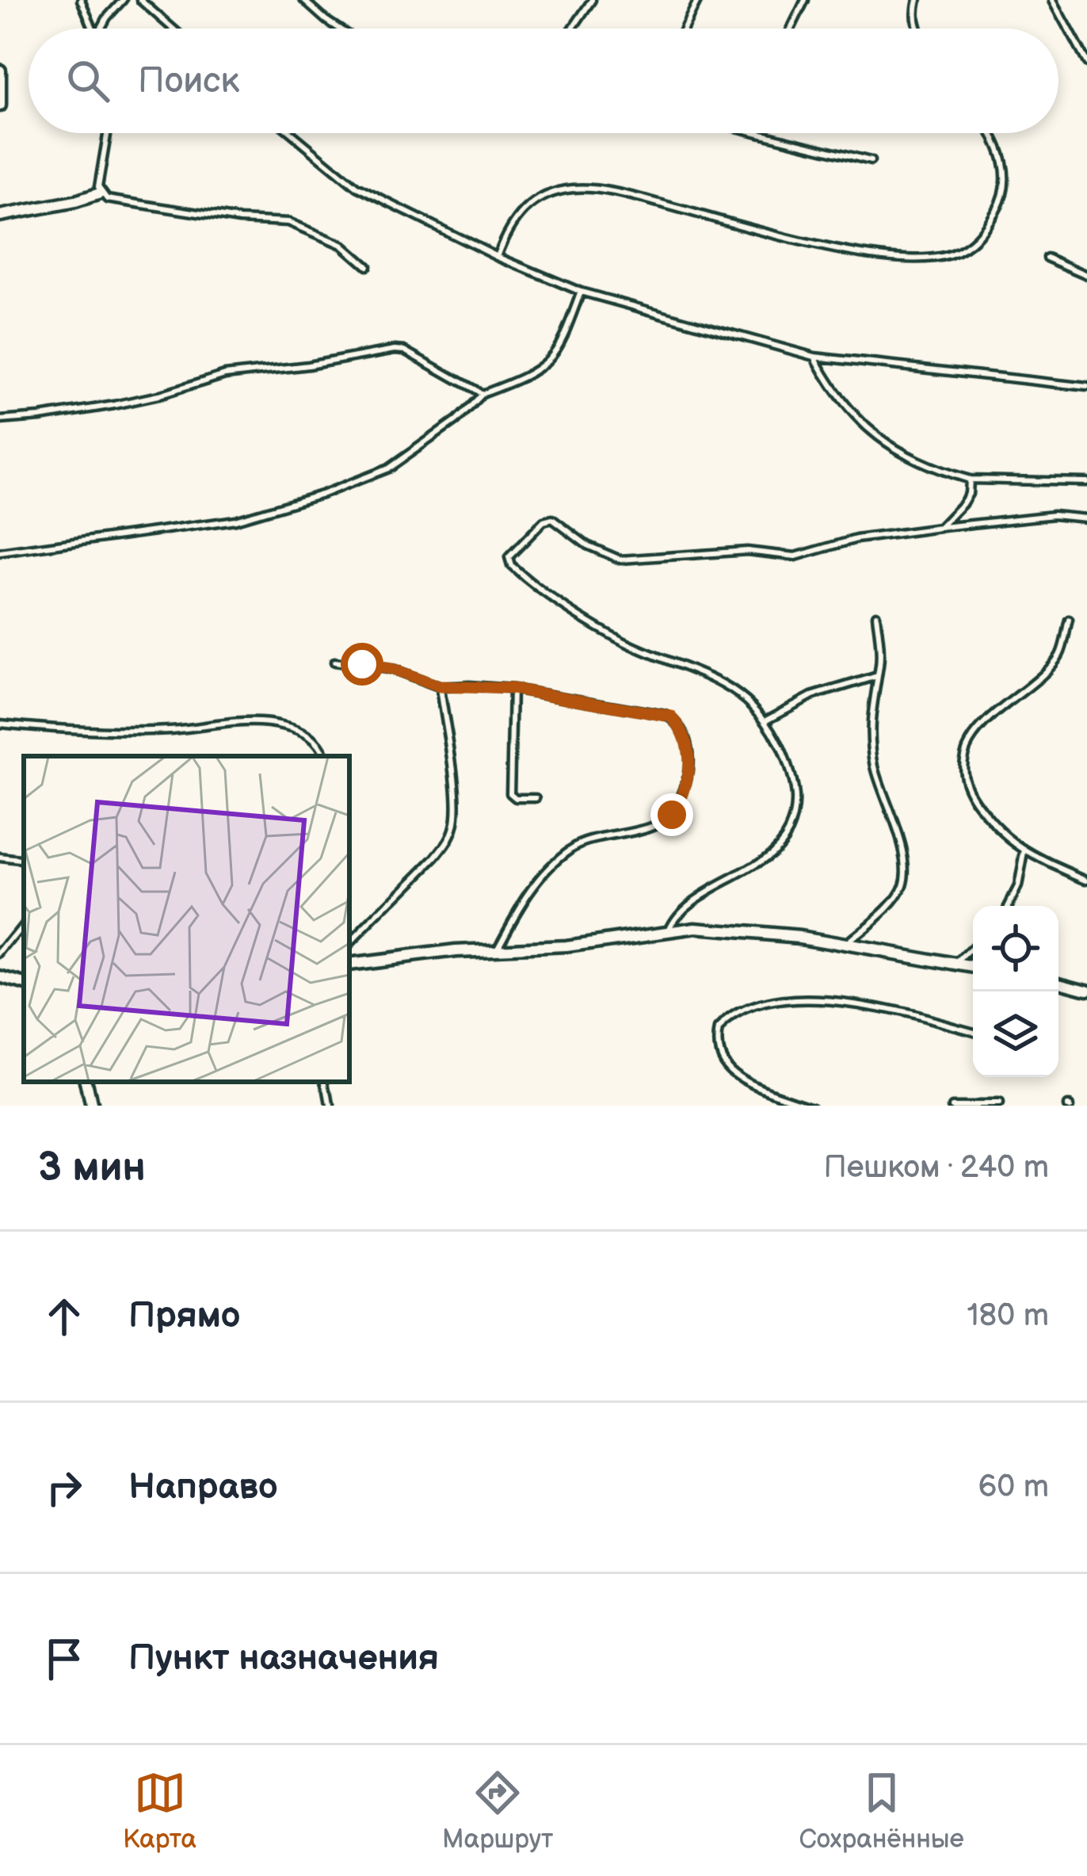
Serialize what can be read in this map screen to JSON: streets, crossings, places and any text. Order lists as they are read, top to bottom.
{
  "page": {
    "search": "Поиск",
    "heading": ["3 мин", "Пешком · 240 m"],
    "list": [
      ["Прямо", "180 m"],
      ["Направо", "60 m"],
      "Пункт назначения"
    ],
    "nav": ["Карта", "Маршрут", "Сохранённые"]
  }
}
